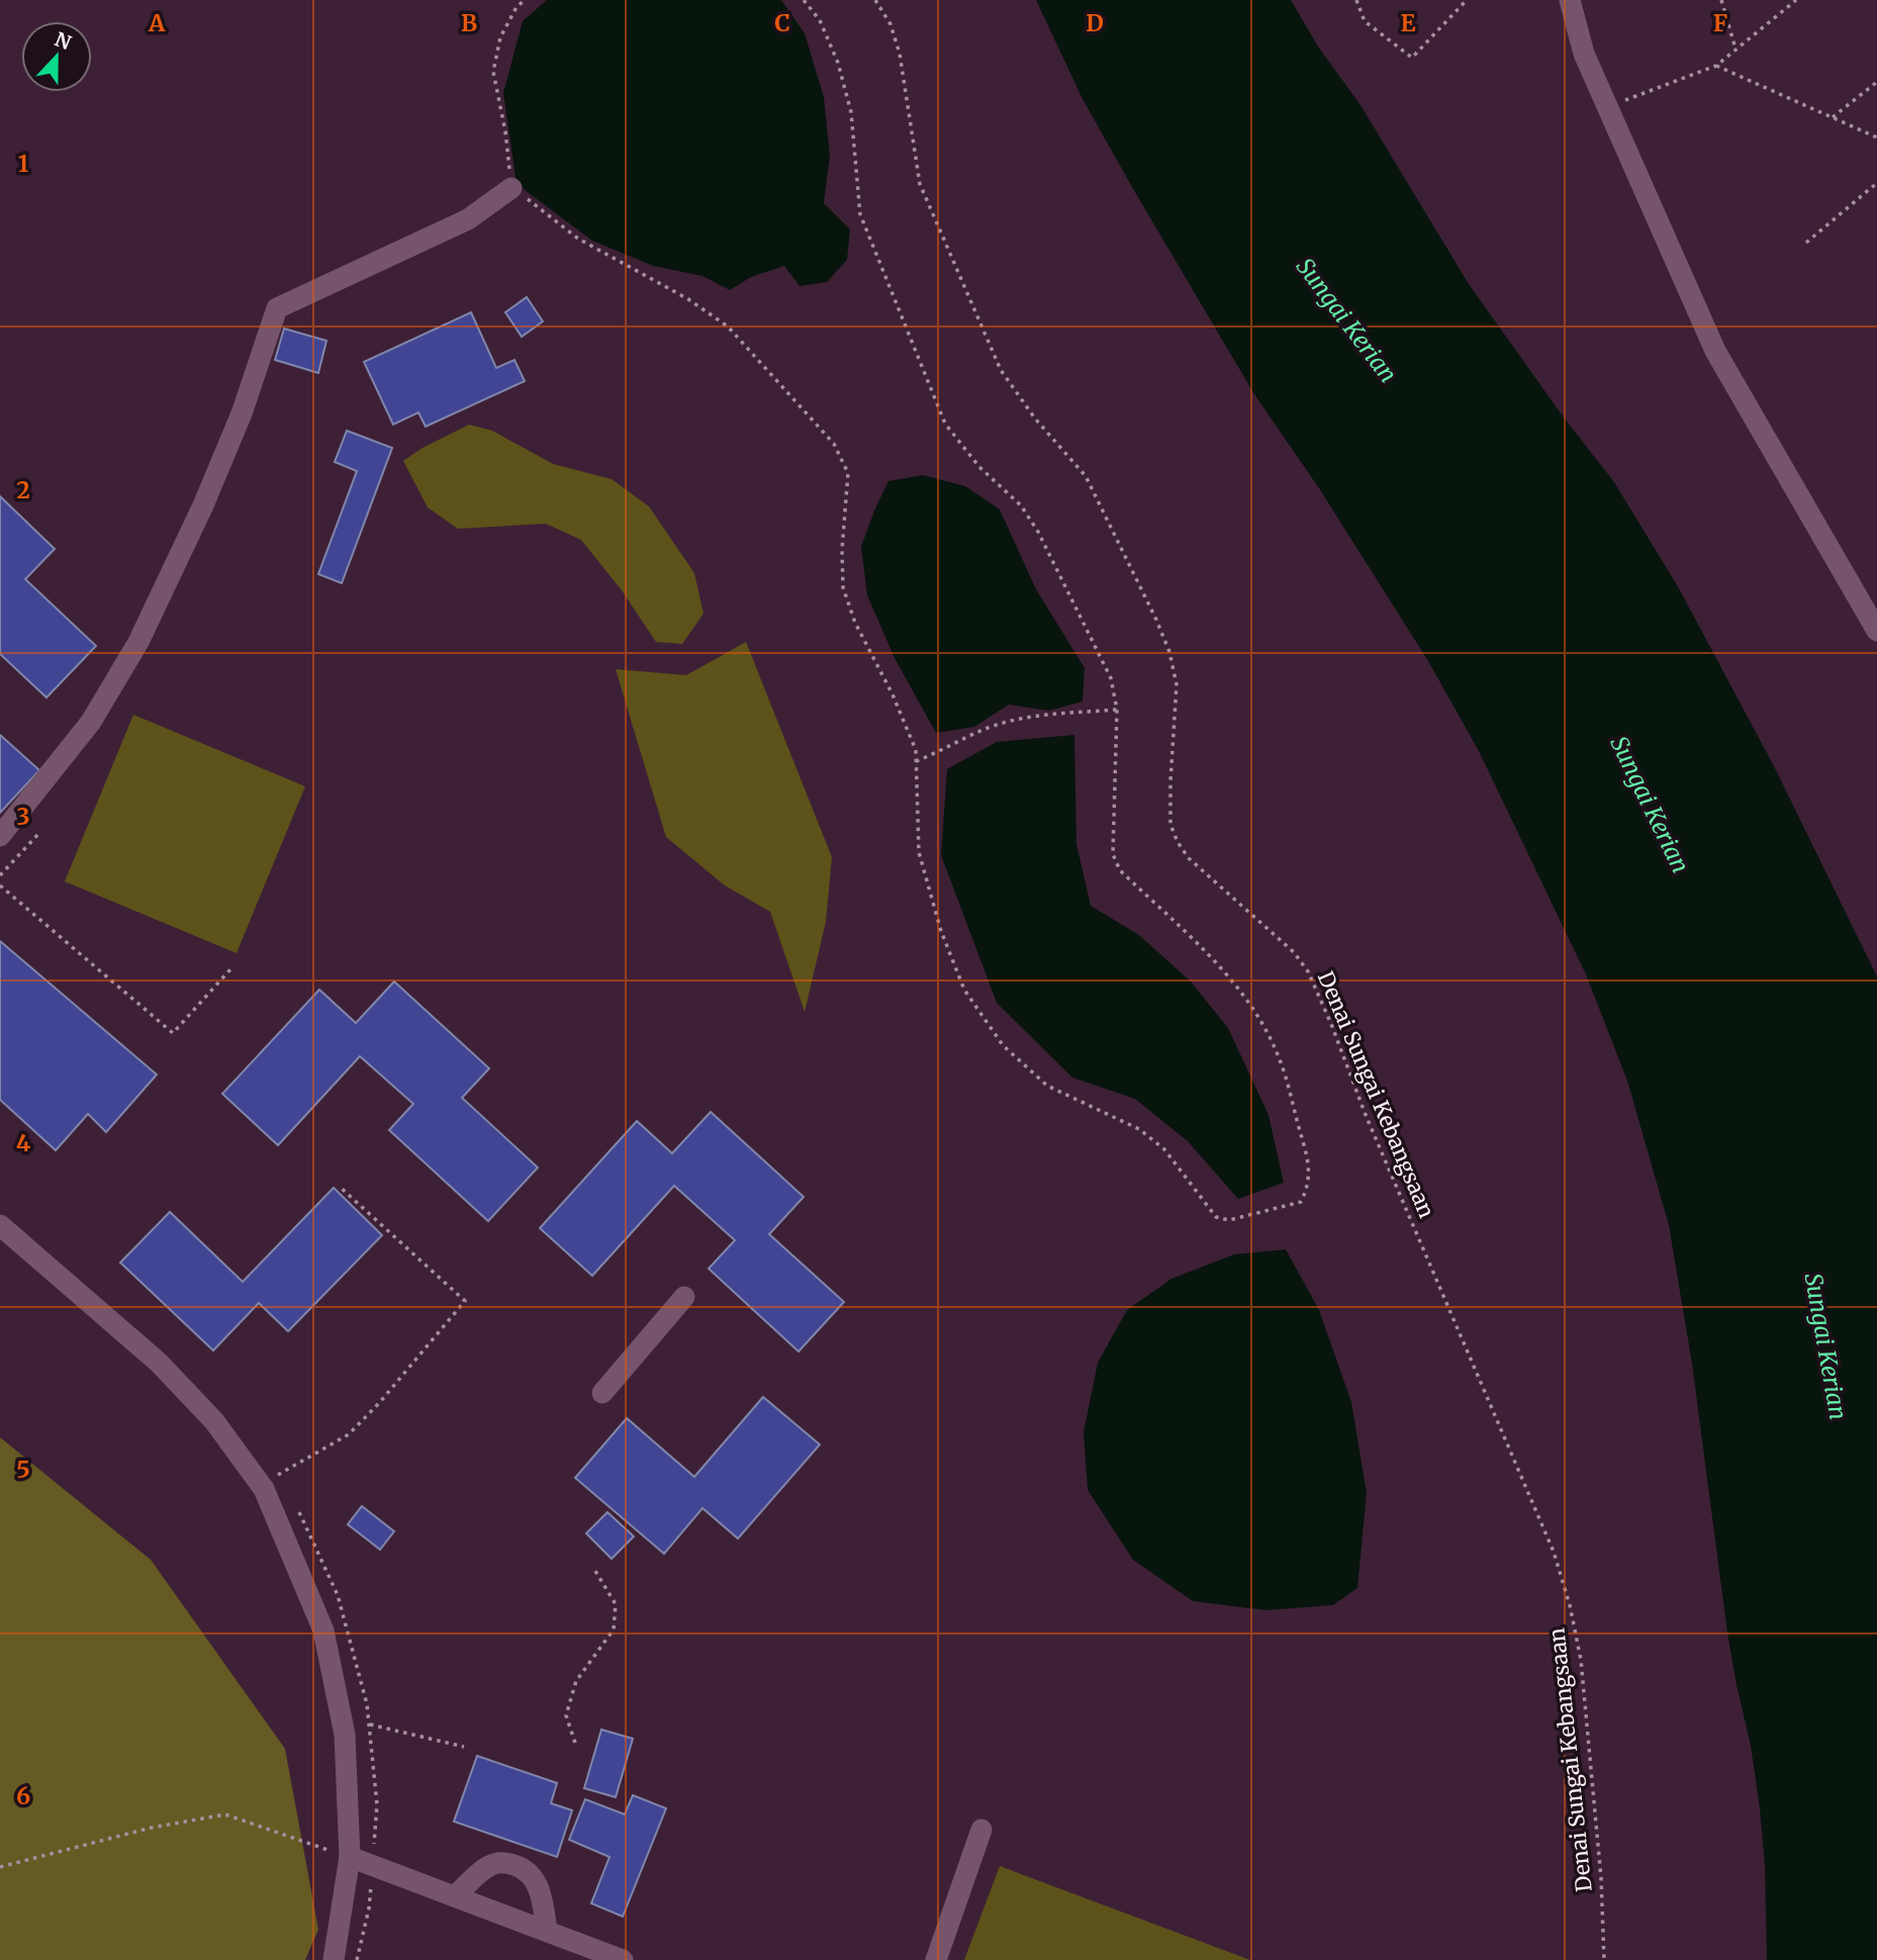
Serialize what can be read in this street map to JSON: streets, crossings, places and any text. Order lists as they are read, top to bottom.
{
  "streets": {
    "path": ["Denai Sungai Kebangsaan"]
  },
  "water": ["Sungai Kerian"],
  "north": "top",
  "grid": {
    "columns": [
      "A",
      "B",
      "C",
      "D",
      "E",
      "F"
    ],
    "rows": [
      "1",
      "2",
      "3",
      "4",
      "5",
      "6"
    ]
  }
}
